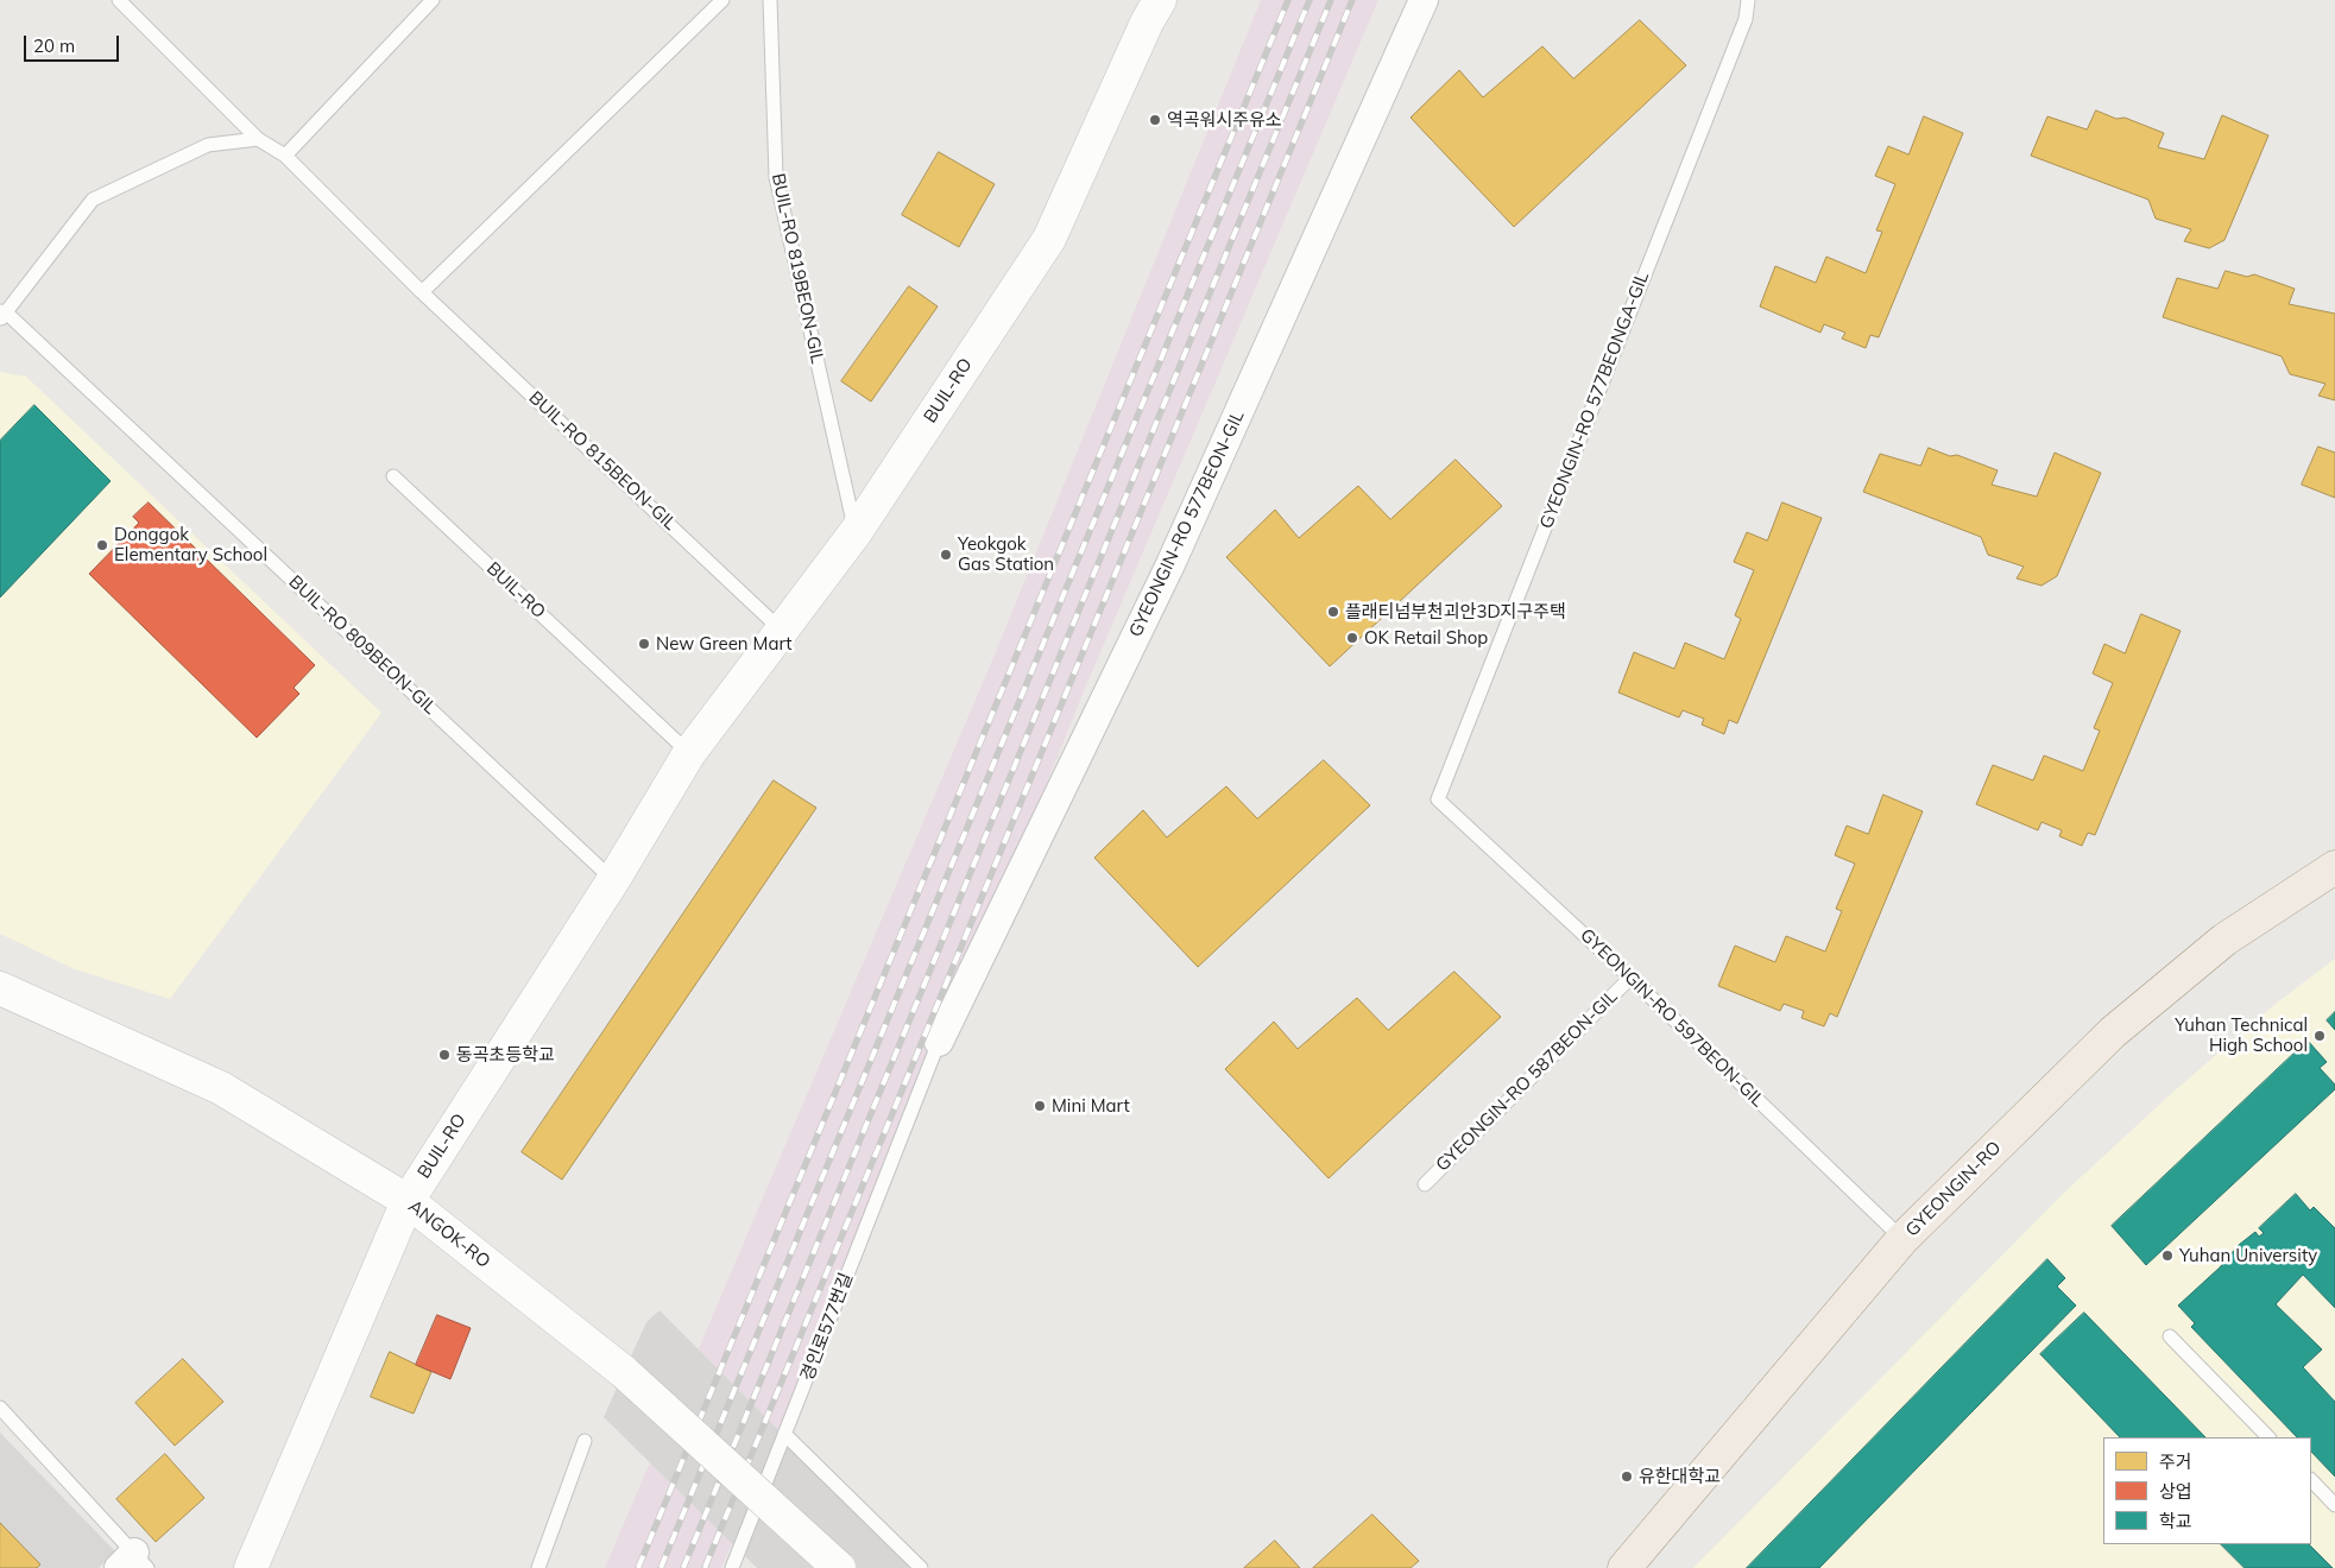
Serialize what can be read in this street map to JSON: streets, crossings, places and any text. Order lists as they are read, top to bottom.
{
  "streets": {
    "main road": ["GYEONGIN-RO"],
    "street": ["BUIL-RO", "GYEONGIN-RO 577BEON-GIL", "ANGOK-RO"],
    "lane": [
      "BUIL-RO 819BEON-GIL",
      "GYEONGIN-RO 577BEONGA-GIL",
      "BUIL-RO 815BEON-GIL",
      "BUIL-RO 809BEON-GIL",
      "GYEONGIN-RO 597BEON-GIL",
      "GYEONGIN-RO 587BEON-GIL",
      "경인로577번길"
    ]
  },
  "crossings": [
    ["BUIL-RO 819BEON-GIL", "BUIL-RO"],
    ["BUIL-RO", "BUIL-RO 815BEON-GIL"],
    ["BUIL-RO", "BUIL-RO 809BEON-GIL"],
    ["BUIL-RO", "ANGOK-RO"],
    ["GYEONGIN-RO 577BEONGA-GIL", "GYEONGIN-RO 597BEON-GIL"],
    ["BUIL-RO 815BEON-GIL", "BUIL-RO 809BEON-GIL"],
    ["GYEONGIN-RO 577BEON-GIL", "경인로577번길"],
    ["GYEONGIN-RO 597BEON-GIL", "GYEONGIN-RO 587BEON-GIL"],
    ["GYEONGIN-RO 597BEON-GIL", "GYEONGIN-RO"]
  ],
  "places": [
    "역곡워시주유소",
    "Donggok Elementary School",
    "Yeokgok Gas Station",
    "플래티넘부천괴안3D지구주택",
    "OK Retail Shop",
    "New Green Mart",
    "Yuhan Technical High School",
    "동곡초등학교",
    "Mini Mart",
    "Yuhan University",
    "유한대학교"
  ],
  "legend": ["주거", "상업", "학교"],
  "scale_bar": "20 m"
}
